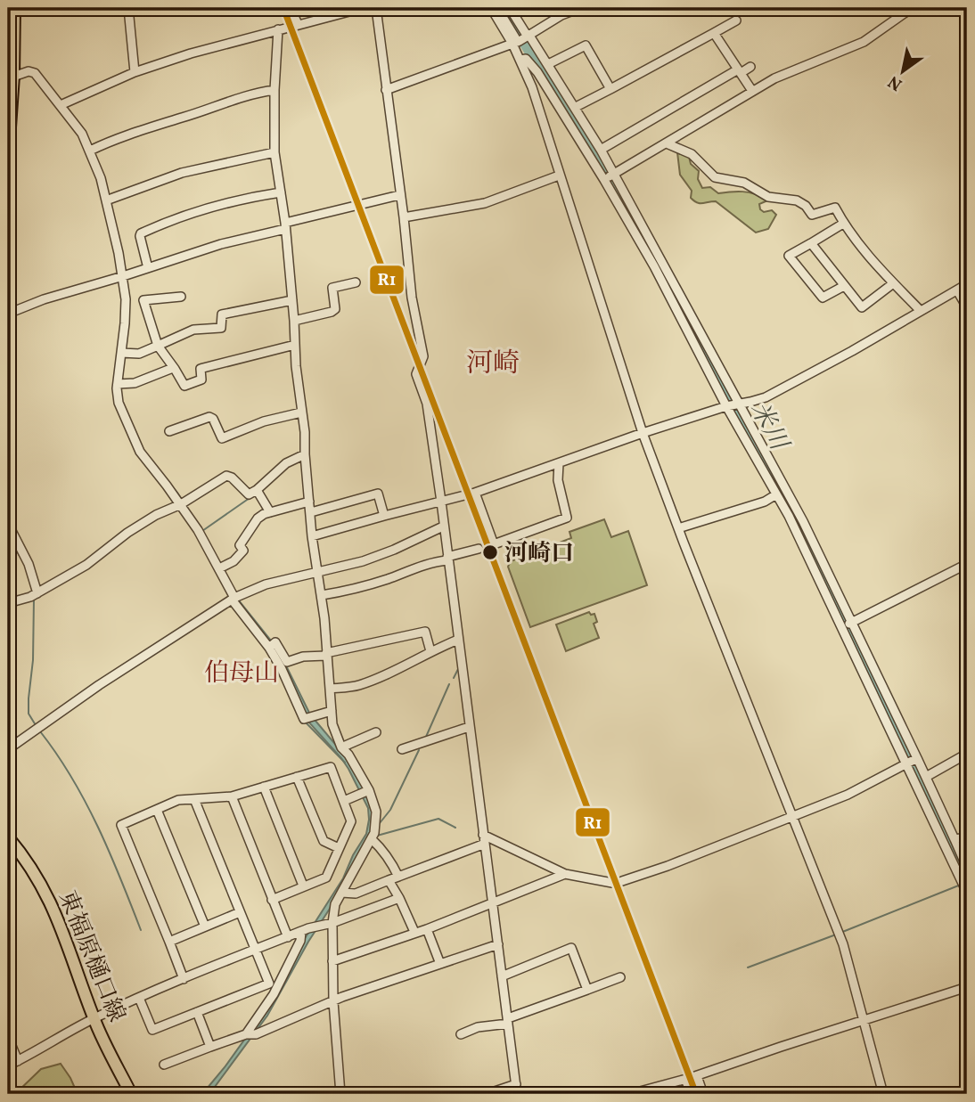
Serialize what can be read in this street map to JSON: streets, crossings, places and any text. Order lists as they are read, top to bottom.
{
  "streets": {
    "main road": ["東福原樋口線"]
  },
  "districts": ["河崎", "伯母山"],
  "water": ["米川"],
  "places": ["河崎口"],
  "lines": ["transit line R1"],
  "north": "bottom left"
}
